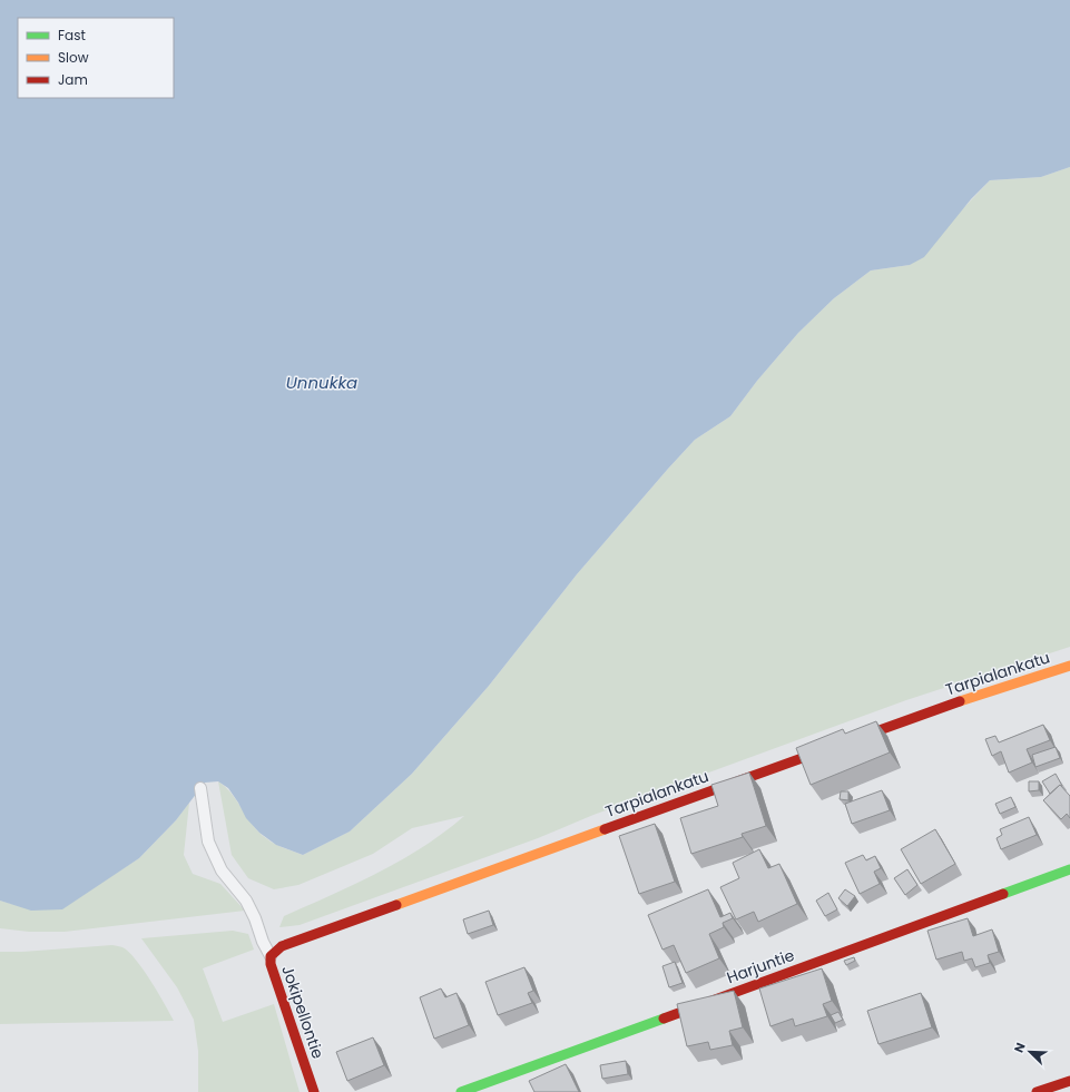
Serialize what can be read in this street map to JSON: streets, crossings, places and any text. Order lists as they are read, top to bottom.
{
  "streets": {
    "street": ["Tarpialankatu", "Harjuntie", "Jokipellontie"]
  },
  "crossings": [
    ["Tarpialankatu", "Jokipellontie"]
  ],
  "water": ["Unnukka"],
  "legend": ["Fast", "Slow", "Jam"],
  "north": "top left"
}
